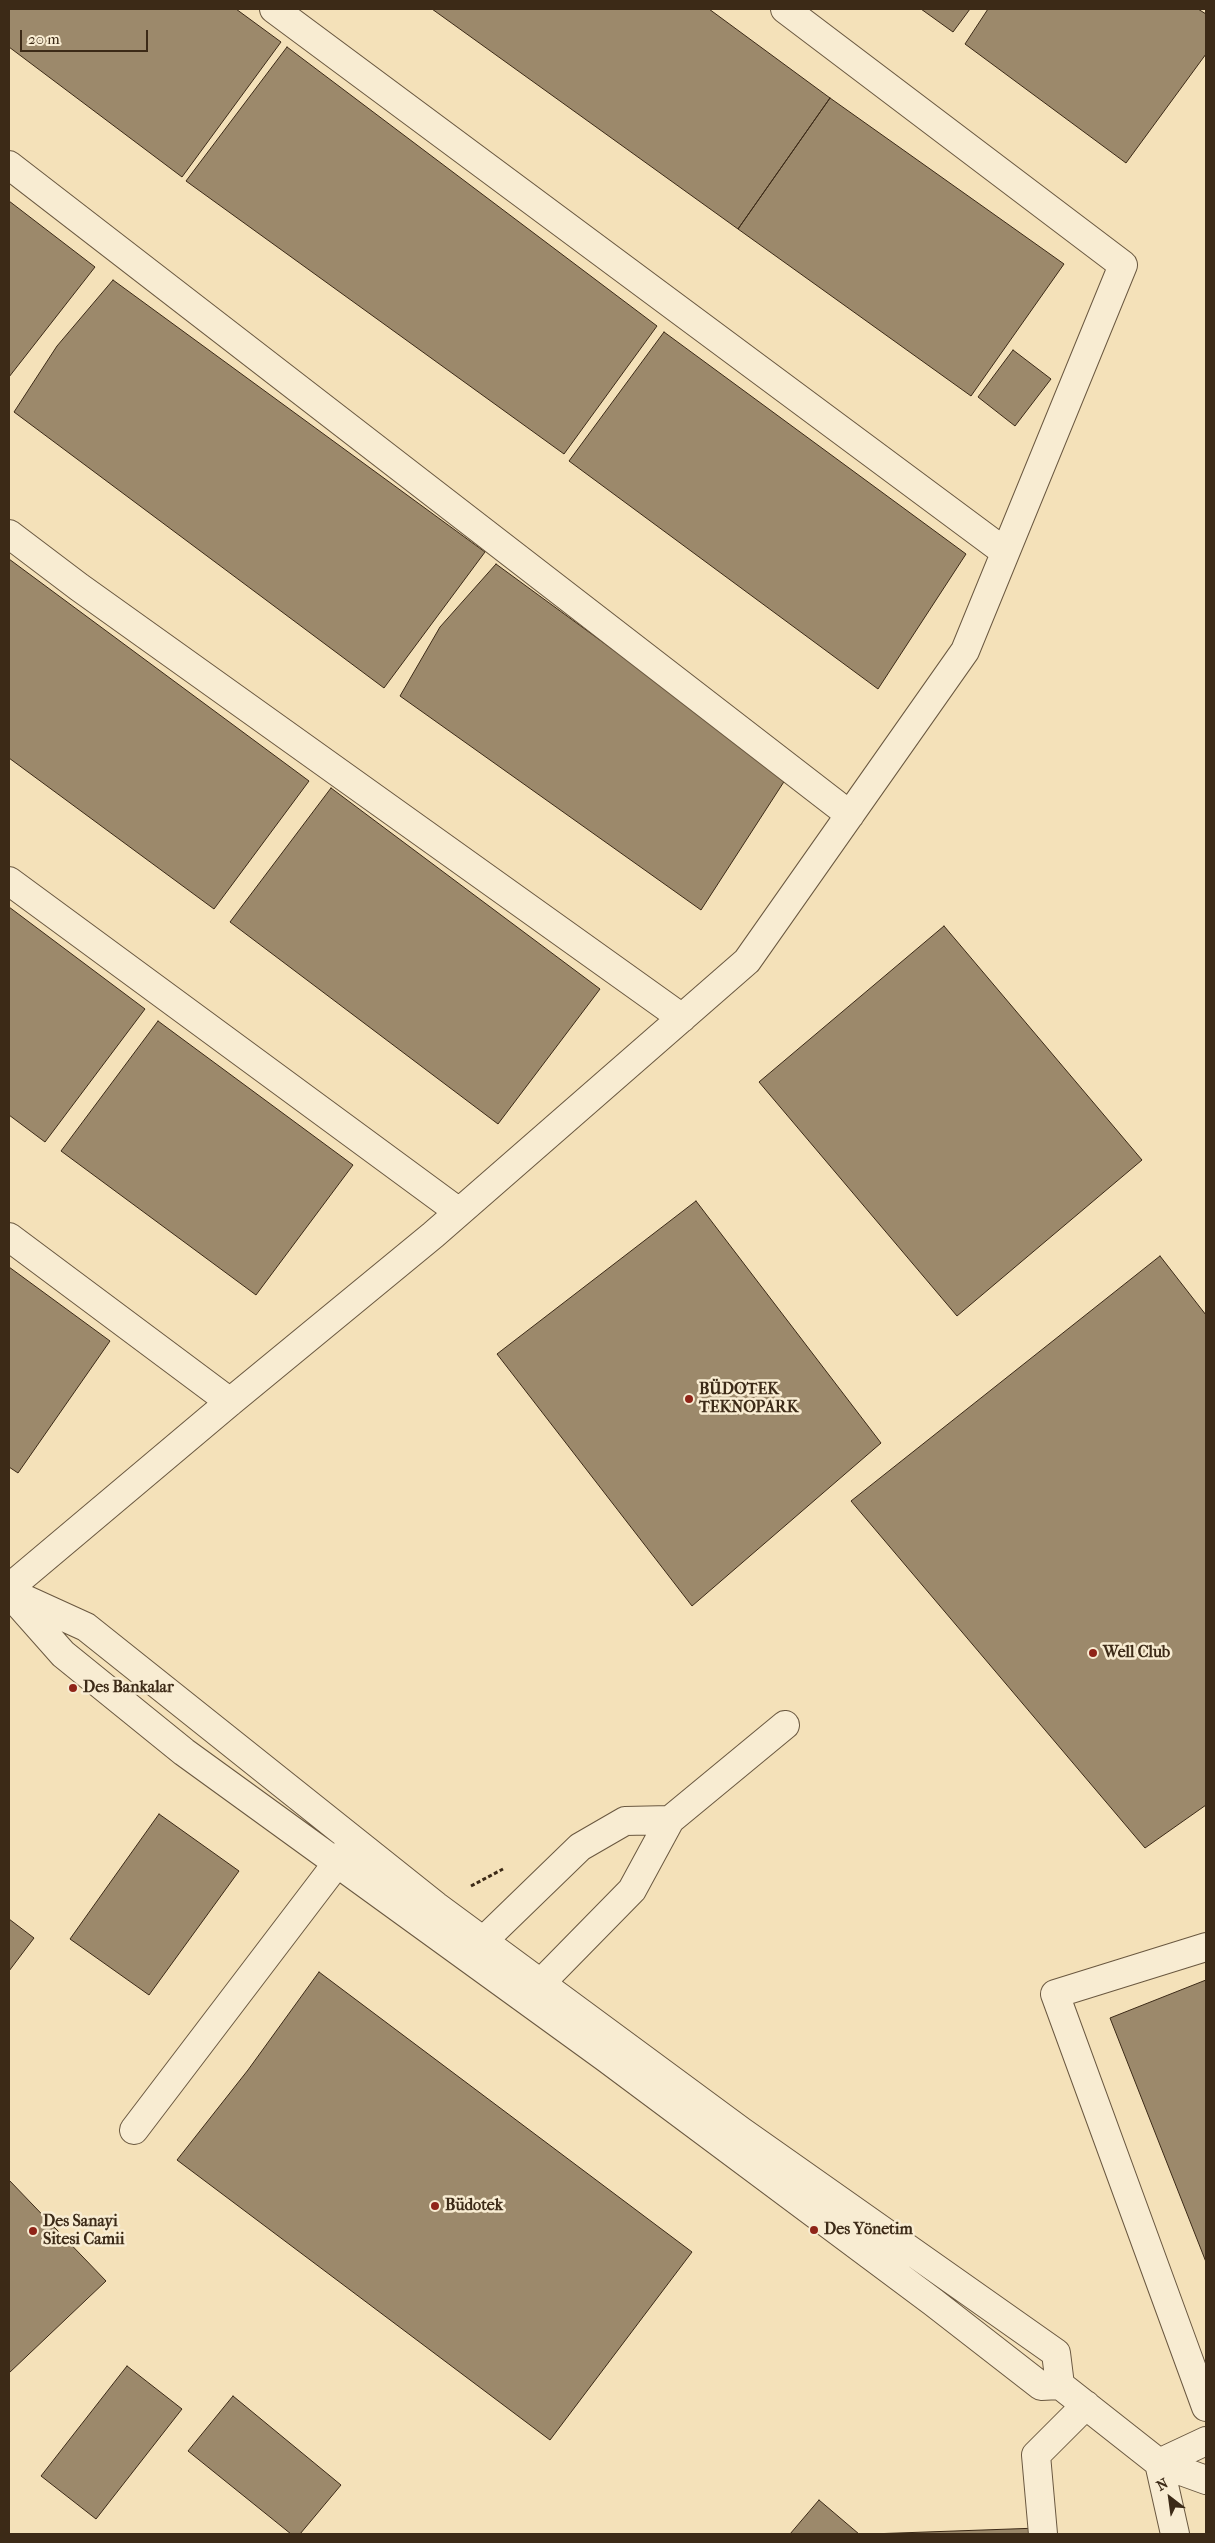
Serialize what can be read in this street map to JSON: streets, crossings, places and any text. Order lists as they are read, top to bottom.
{
  "places": [
    "BÜDOTEK TEKNOPARK",
    "Well Club",
    "Des Bankalar",
    "Büdotek",
    "Des Yönetim",
    "Des Sanayi Sitesi Camii"
  ],
  "scale_bar": "20 m",
  "north": "top left"
}
